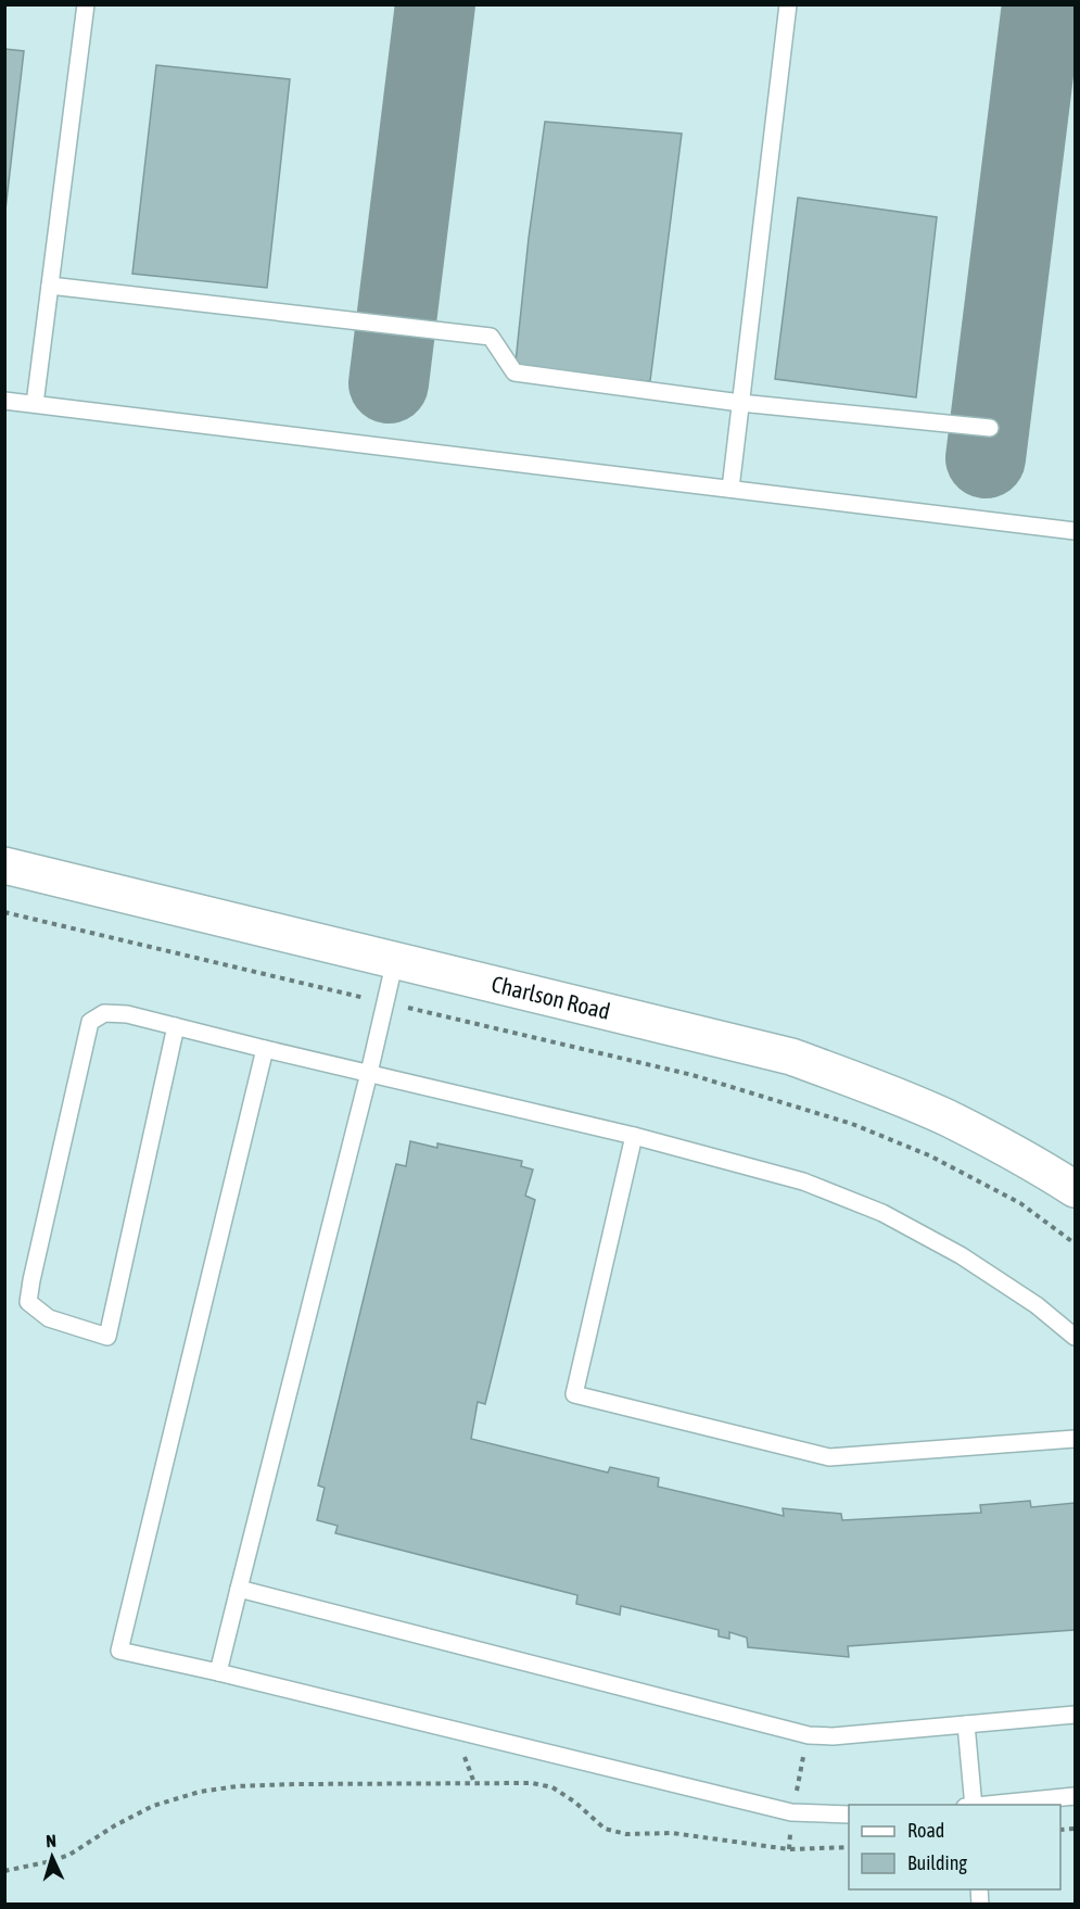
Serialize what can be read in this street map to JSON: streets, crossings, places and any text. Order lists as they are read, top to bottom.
{
  "streets": {
    "street": ["Charlson Road"]
  },
  "legend": ["Road", "Building"],
  "north": "top"
}
